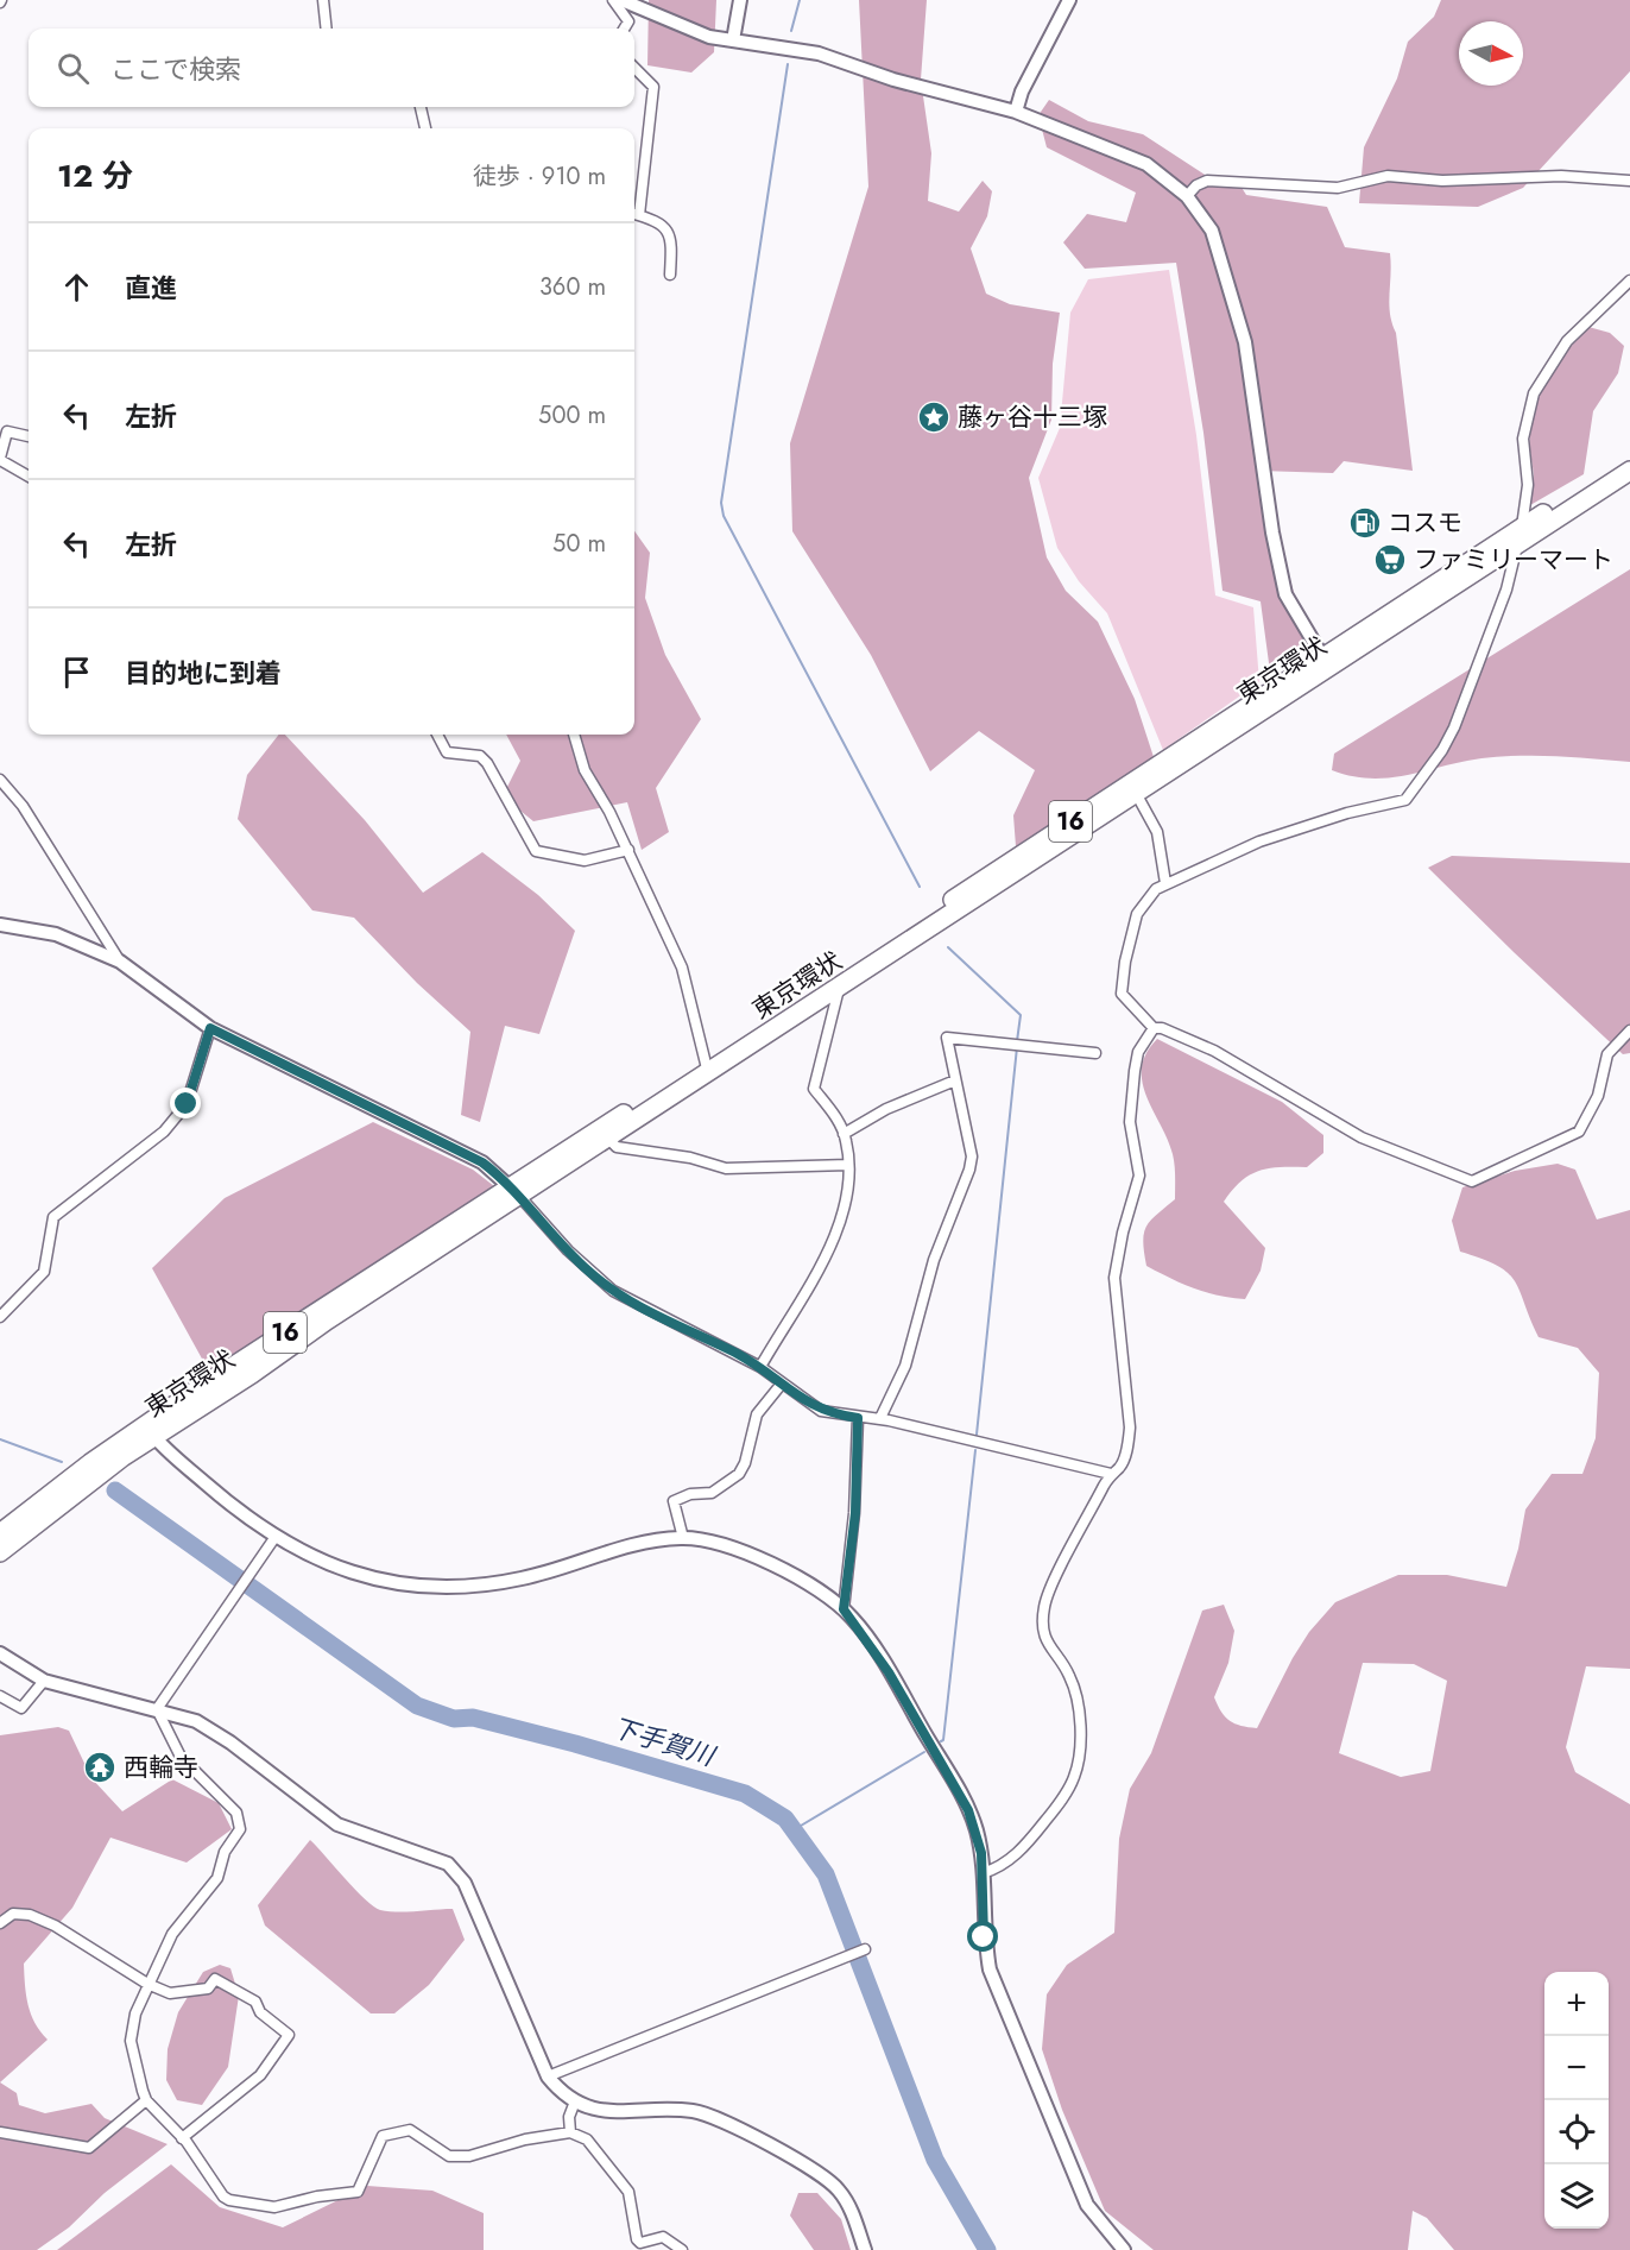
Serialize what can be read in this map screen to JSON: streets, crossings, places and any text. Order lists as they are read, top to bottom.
{
  "streets": {
    "highway": ["東京環状", "16"]
  },
  "water": ["下手賀川"],
  "places": {
    "place": ["藤ヶ谷十三塚"],
    "fuel station": ["コスモ"],
    "supermarket": ["ファミリーマート"],
    "temple": ["西輪寺"]
  },
  "north": "right",
  "page": {
    "search": "ここで検索",
    "heading": ["12 分", "徒歩 · 910 m"],
    "list": [
      ["直進", "360 m"],
      ["左折", "500 m"],
      ["左折", "50 m"],
      "目的地に到着"
    ],
    "map_buttons": ["+", "−"]
  }
}
